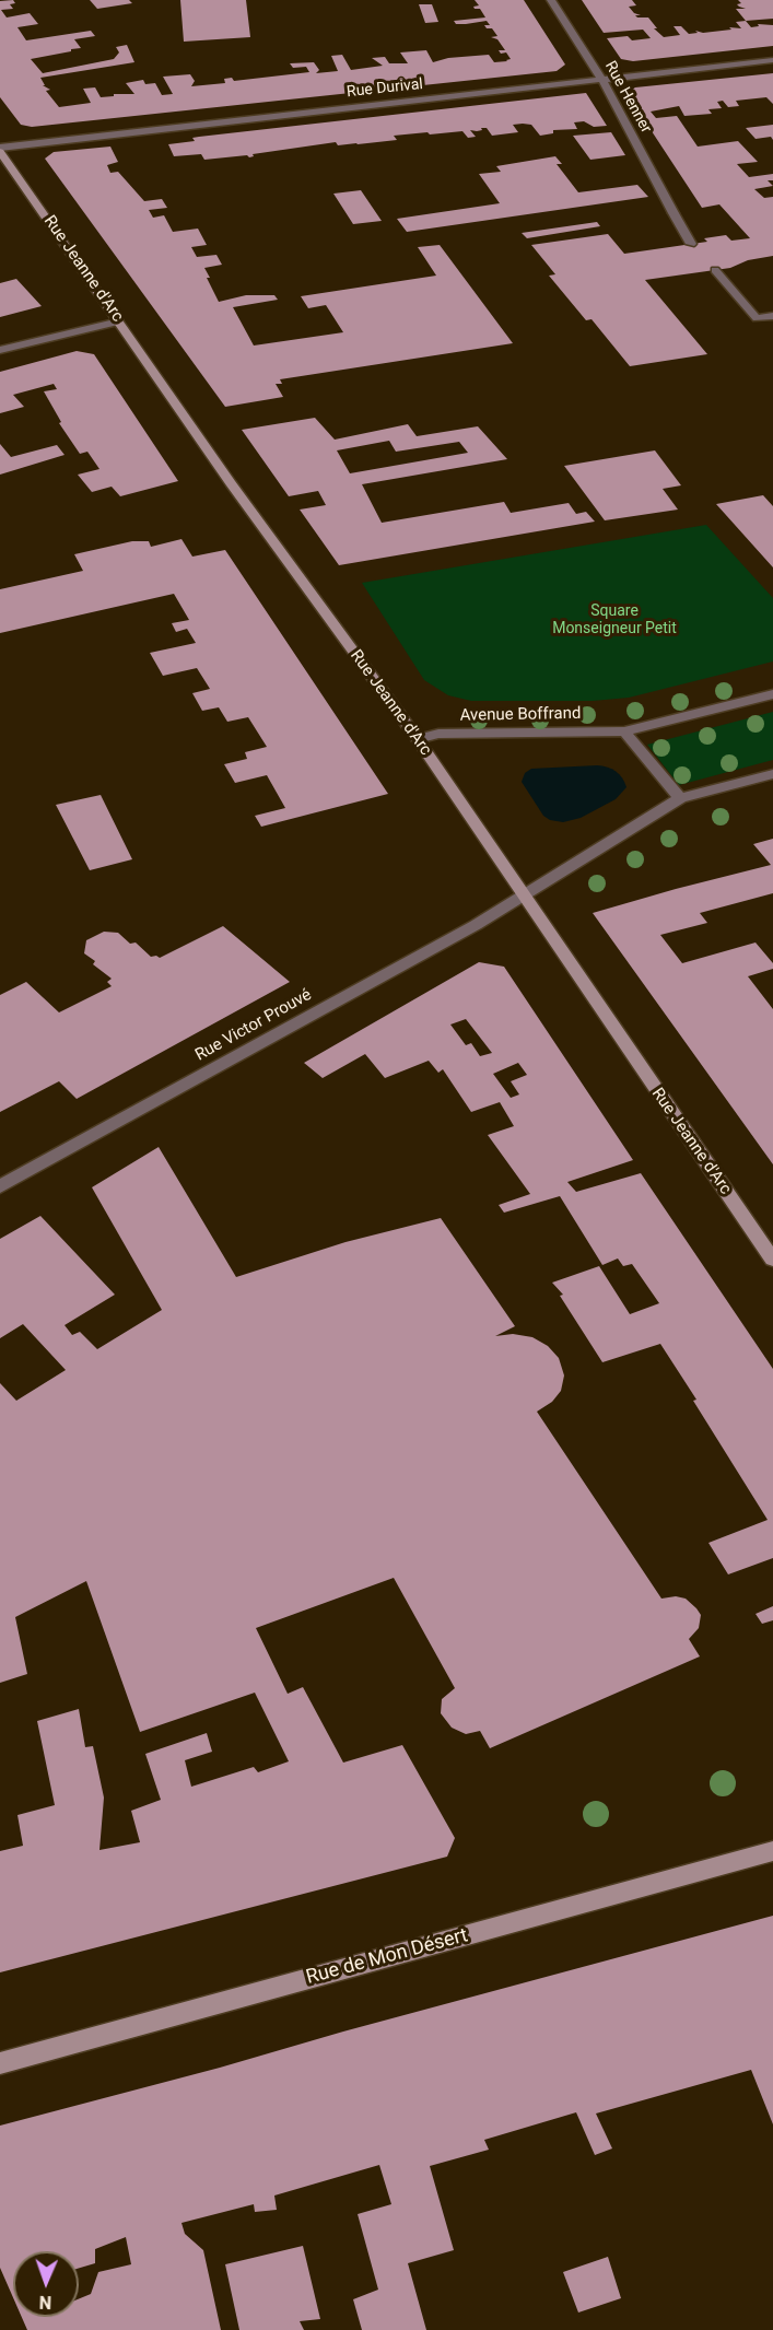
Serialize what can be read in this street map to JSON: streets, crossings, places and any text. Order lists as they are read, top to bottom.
{
  "streets": {
    "main road": ["Rue Jeanne d'Arc", "Rue de Mon Désert"],
    "street": [
      "Rue Durival",
      "Rue Henner",
      "Avenue Boffrand",
      "Rue Victor Prouvé"
    ]
  },
  "crossings": [
    ["Rue Durival", "Rue Henner"],
    ["Rue Durival", "Rue Jeanne d'Arc"],
    ["Rue Jeanne d'Arc", "Avenue Boffrand"],
    ["Rue Jeanne d'Arc", "Rue Victor Prouvé"]
  ],
  "parks": ["Square Monseigneur Petit"],
  "north": "bottom"
}
